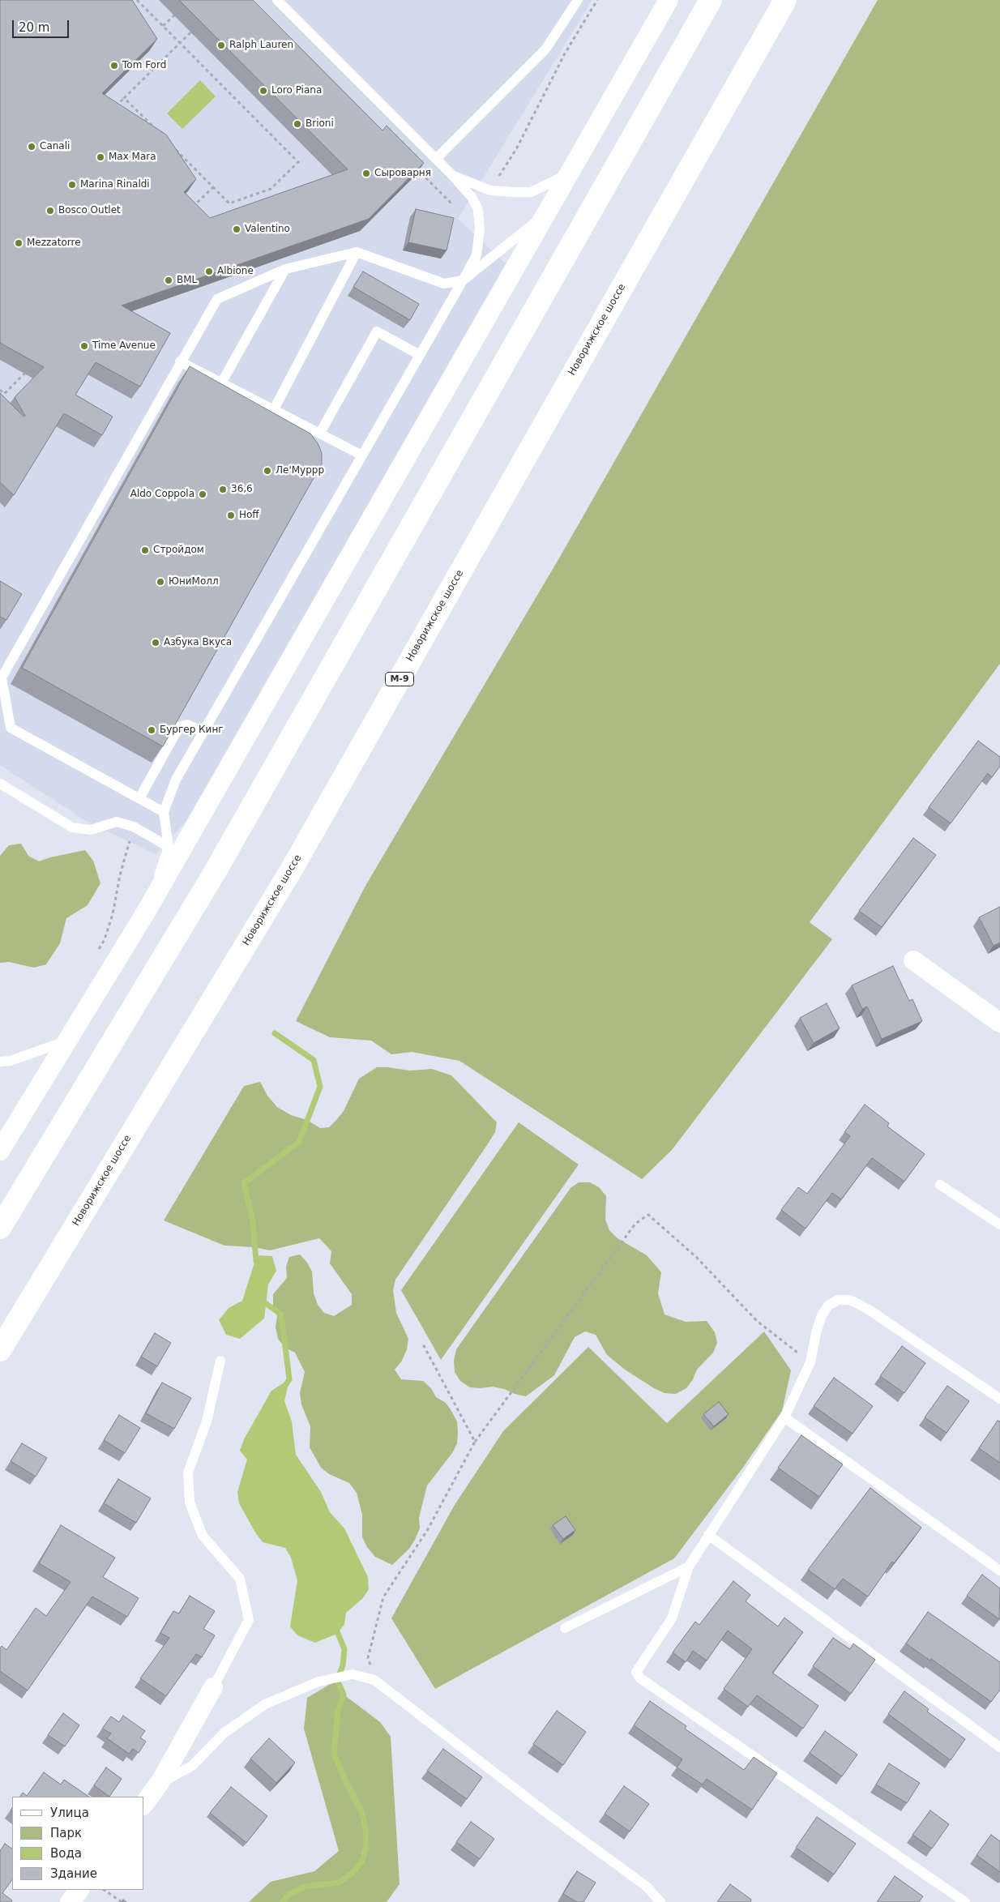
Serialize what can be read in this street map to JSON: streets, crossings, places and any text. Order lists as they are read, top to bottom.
{
  "streets": {
    "highway": ["Новорижское шоссе", "М-9"]
  },
  "places": [
    "Ralph Lauren",
    "Tom Ford",
    "Loro Piana",
    "Brioni",
    "Canali",
    "Max Mara",
    "Сыроварня",
    "Marina Rinaldi",
    "Bosco Outlet",
    "Valentino",
    "Mezzatorre",
    "Albione",
    "BML",
    "Time Avenue",
    "Ле'Муррр",
    "36,6",
    "Aldo Coppola",
    "Hoff",
    "Стройдом",
    "ЮниМолл",
    "Азбука Вкуса",
    "Бургер Кинг"
  ],
  "legend": [
    "Улица",
    "Парк",
    "Вода",
    "Здание"
  ],
  "scale_bar": "20 m"
}
